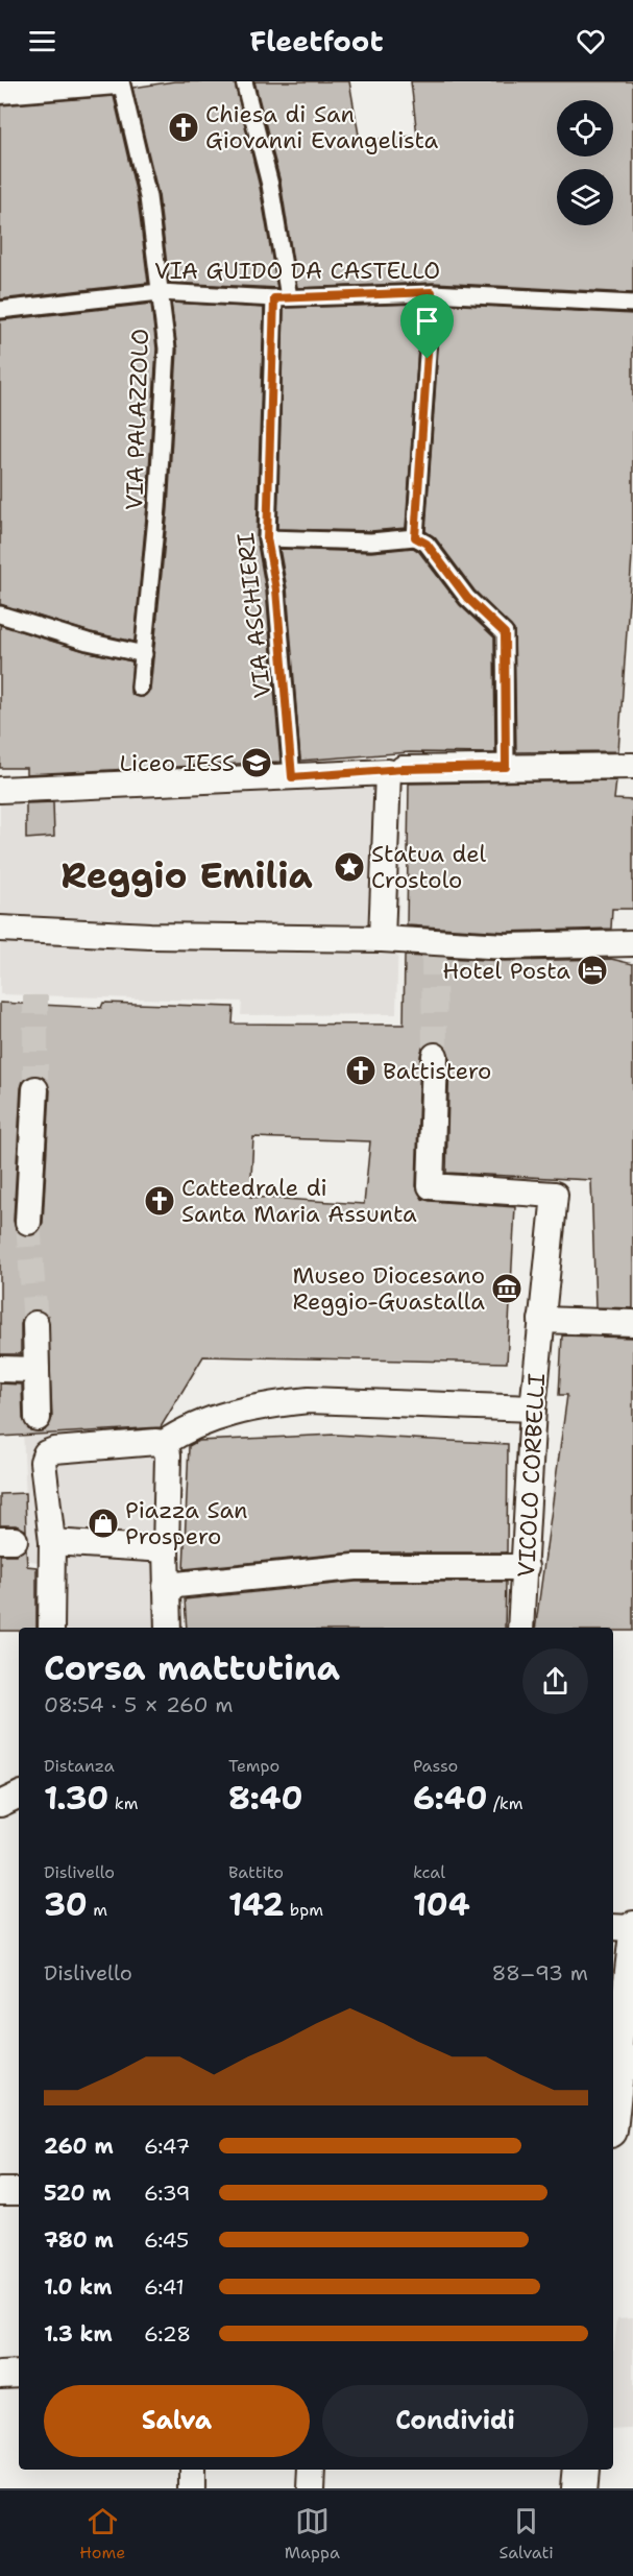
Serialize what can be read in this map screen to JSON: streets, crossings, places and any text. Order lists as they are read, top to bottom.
{
  "streets": {
    "street": ["VICOLO CORBELLI"],
    "lane": ["VIA GUIDO DA CASTELLO", "VIA PALAZZOLO", "VIA ASCHIERI"]
  },
  "crossings": [
    ["VIA GUIDO DA CASTELLO", "VIA PALAZZOLO"],
    ["VIA GUIDO DA CASTELLO", "VIA ASCHIERI"]
  ],
  "districts": ["Reggio Emilia"],
  "places": {
    "church": ["Chiesa di San Giovanni Evangelista", "Battistero", "Cattedrale di Santa Maria Assunta"],
    "school or university": ["Liceo IESS"],
    "place": ["Statua del Crostolo"],
    "hotel": ["Hotel Posta"],
    "museum": ["Museo Diocesano Reggio-Guastalla"],
    "shop": ["Piazza San Prospero"]
  },
  "page": {
    "header": "Fleetfoot",
    "heading": ["Corsa mattutina", "08:54 · 5 × 260 m"],
    "stats": [
      ["Distanza", "1.30 km"],
      ["Tempo", "8:40"],
      ["Passo", "6:40 /km"],
      ["Dislivello", "30 m"],
      ["Battito", "142 bpm"],
      ["kcal", "104"]
    ],
    "chart": ["Dislivello", "88–93 m"],
    "list": [
      {
        "name": "260 m",
        "note": "6:47"
      },
      {
        "name": "520 m",
        "note": "6:39"
      },
      {
        "name": "780 m",
        "note": "6:45"
      },
      {
        "name": "1.0 km",
        "note": "6:41"
      },
      {
        "name": "1.3 km",
        "note": "6:28"
      }
    ],
    "buttons": ["Salva", "Condividi"],
    "tabs": ["Home", "Mappa", "Salvati"]
  }
}
